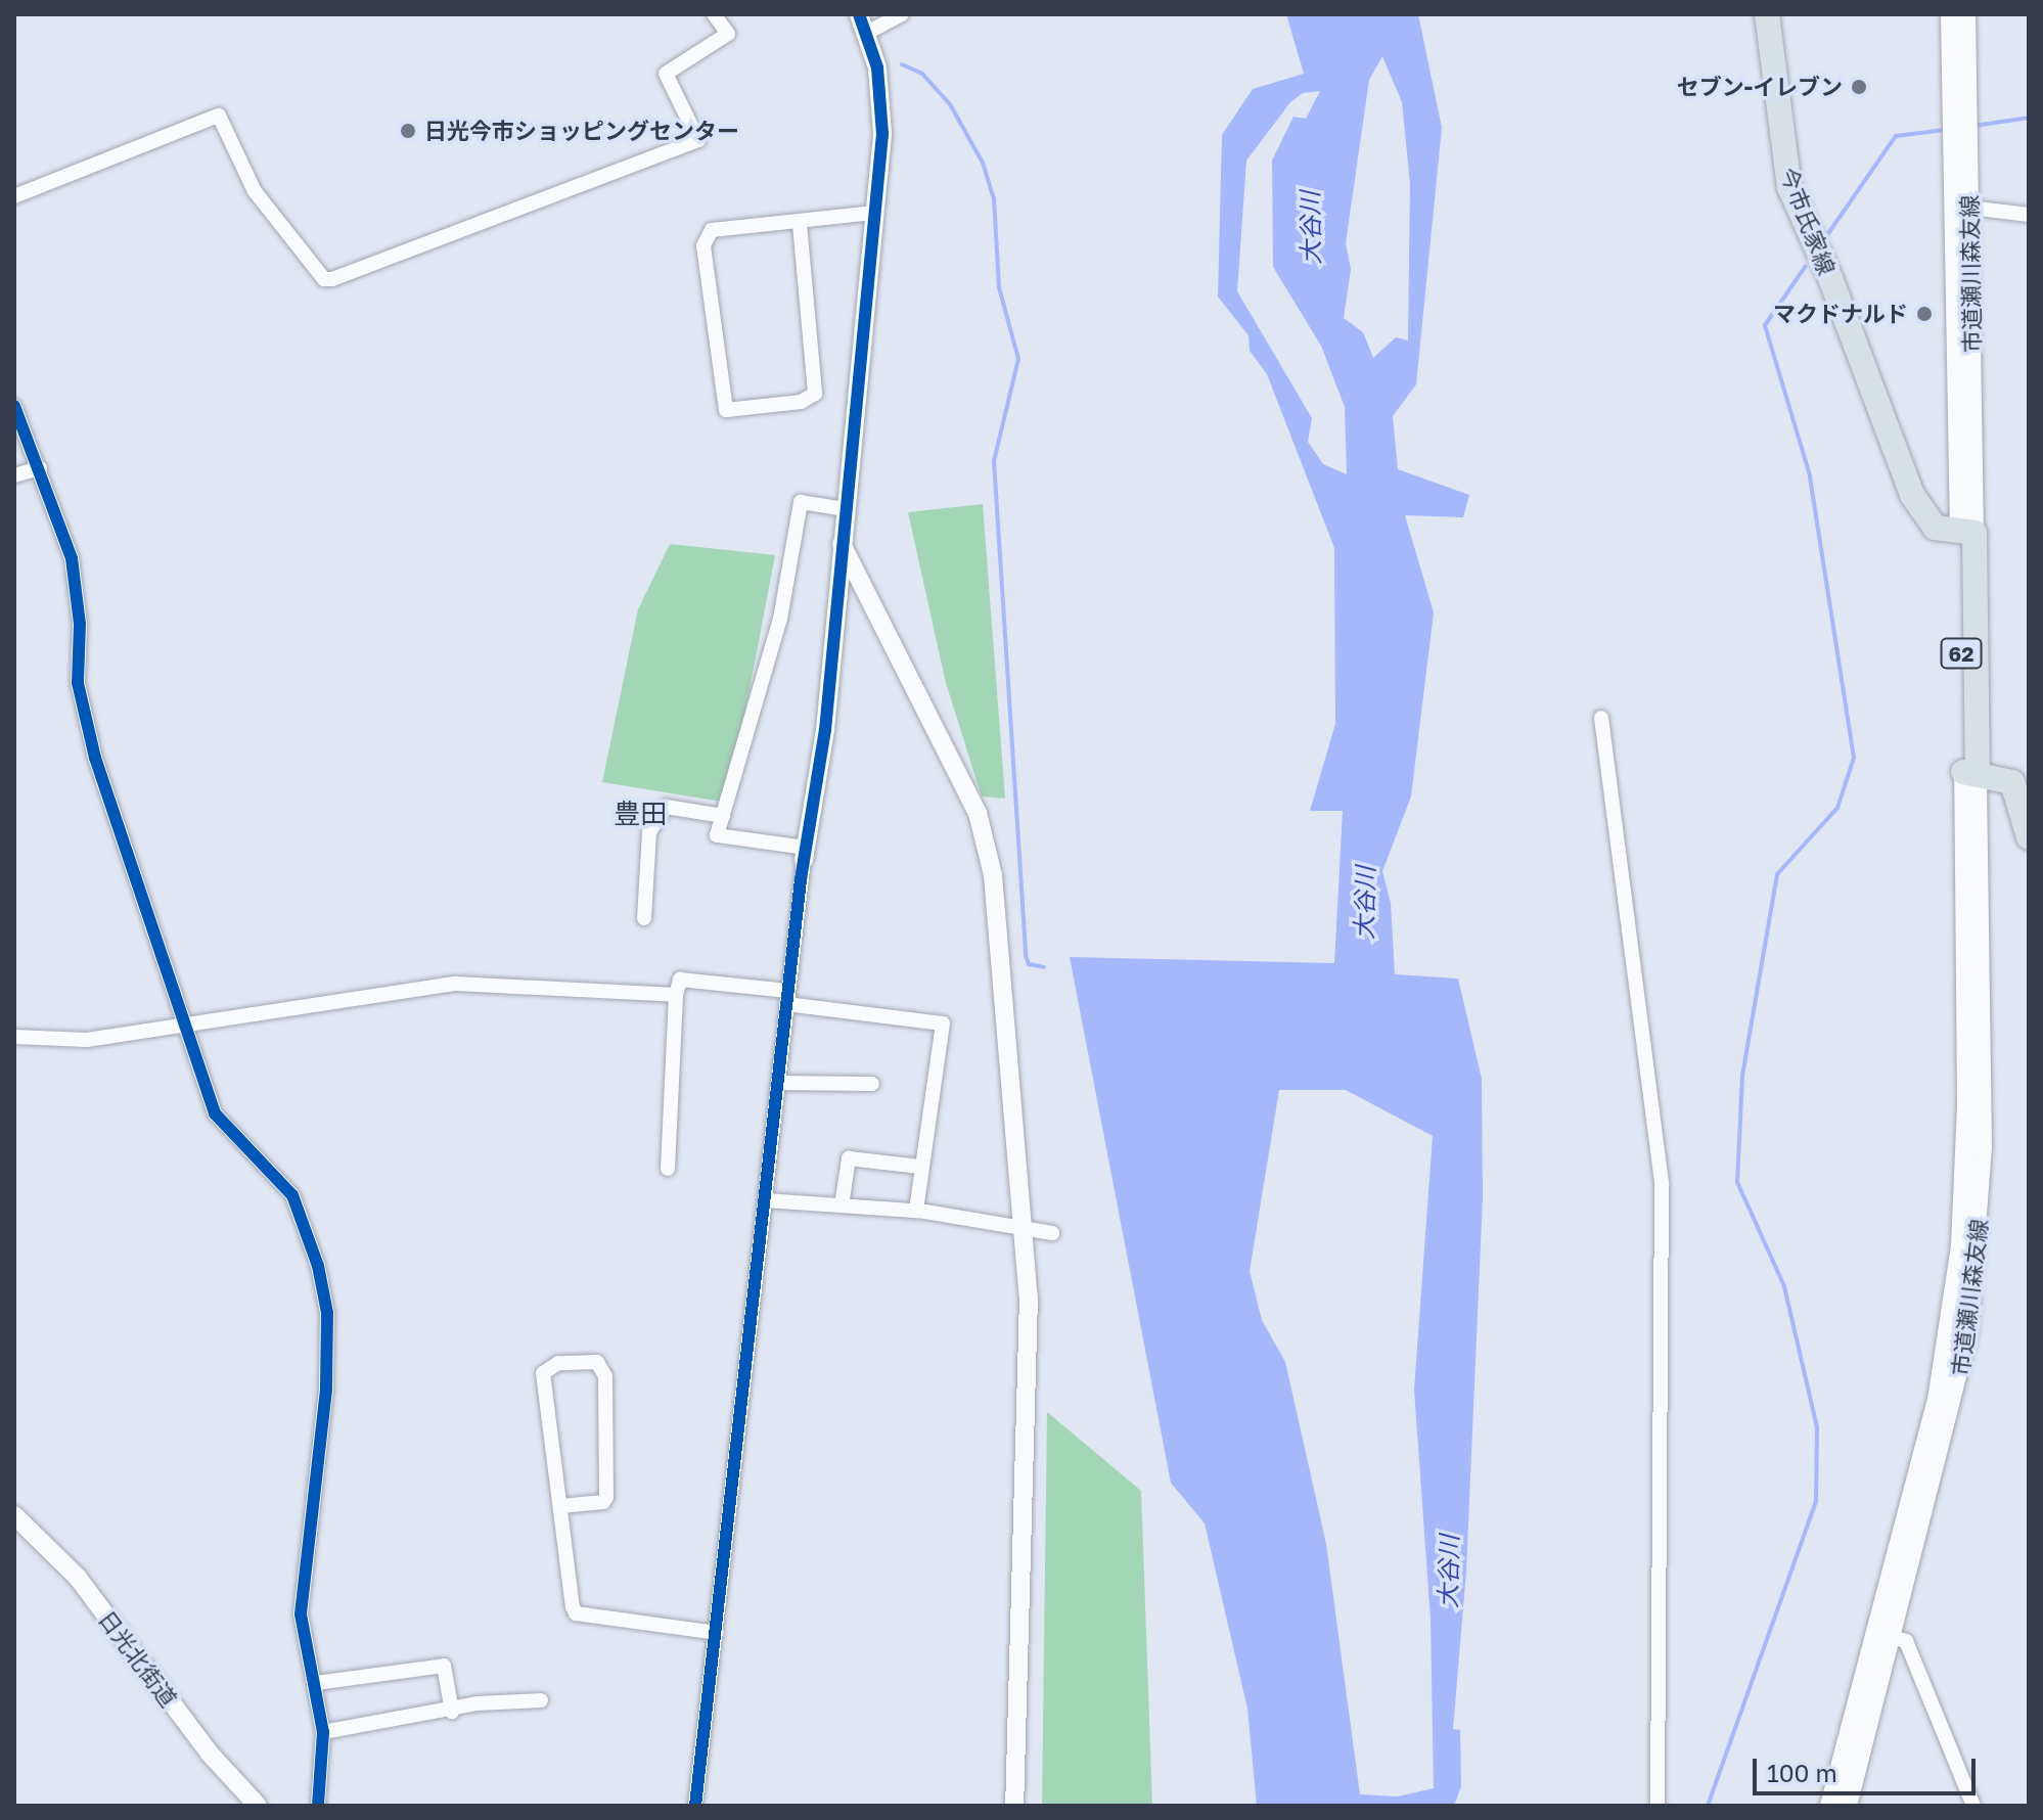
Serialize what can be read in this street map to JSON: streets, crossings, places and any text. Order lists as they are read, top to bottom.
{
  "streets": {
    "main road": ["今市氏家線", "62"],
    "street": ["市道瀬川森友線", "日光北街道"]
  },
  "crossings": [
    ["今市氏家線", "市道瀬川森友線"],
    ["今市氏家線", "62"],
    ["市道瀬川森友線", "62"]
  ],
  "districts": ["豊田"],
  "water": ["大谷川"],
  "places": ["セブン-イレブン", "日光今市ショッピングセンター", "マクドナルド"],
  "scale_bar": "100 m"
}
